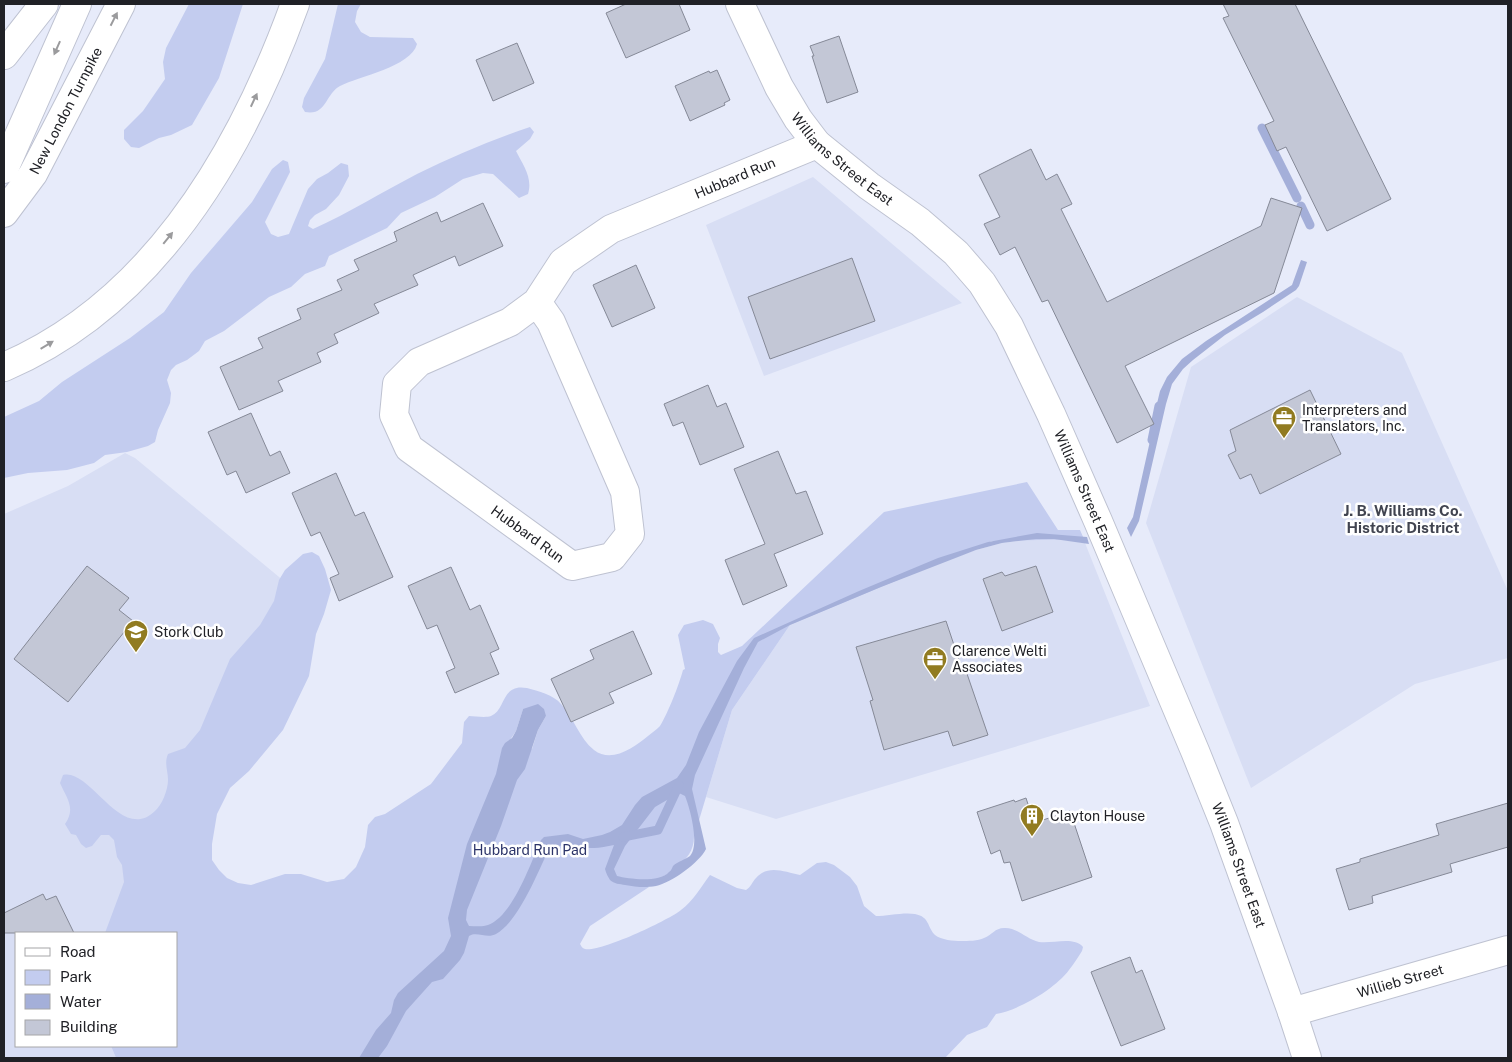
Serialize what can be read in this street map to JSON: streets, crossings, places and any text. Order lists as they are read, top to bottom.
{
  "streets": {
    "main road": [
      "New London Turnpike",
      "Williams Street East",
      "Hubbard Run",
      "Willieb Street"
    ]
  },
  "crossings": [
    ["Williams Street East", "Hubbard Run"],
    ["Williams Street East", "Willieb Street"]
  ],
  "districts": ["J. B. Williams Co. Historic District"],
  "parks": ["Hubbard Run Pad"],
  "places": {
    "office": ["Interpreters and Translators, Inc.", "Clarence Welti Associates"],
    "school or university": ["Stork Club"],
    "building": ["Clayton House"]
  },
  "legend": [
    "Road",
    "Park",
    "Water",
    "Building"
  ]
}
